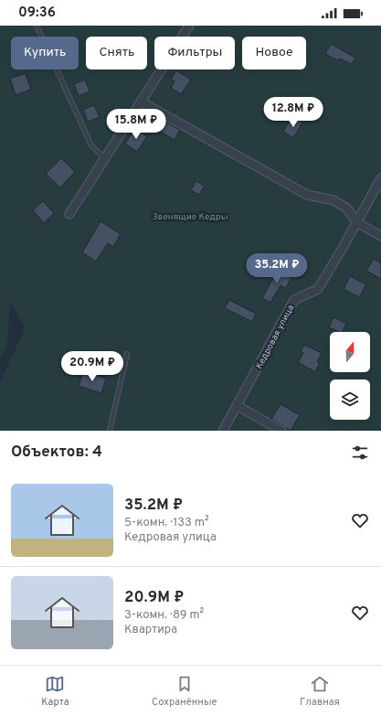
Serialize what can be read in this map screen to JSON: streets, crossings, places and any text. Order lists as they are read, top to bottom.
{
  "streets": {
    "street": ["Кедровая улица"]
  },
  "parks": ["Звенящие Кедры"],
  "north": "top",
  "page": {
    "status": "09:36",
    "chip": [
      "Купить",
      "Снять",
      "Фильтры",
      "Новое"
    ],
    "price": [
      "12.8M ₽",
      "15.8M ₽",
      "35.2M ₽",
      "20.9M ₽"
    ],
    "heading": "Объектов: 4",
    "list": [
      {
        "name": "35.2M ₽",
        "note": "5-комн. · 133 m² · Кедровая улица"
      },
      {
        "name": "20.9M ₽",
        "note": "3-комн. · 89 m² · Квартира"
      }
    ],
    "tabs": ["Карта", "Сохранённые", "Главная"]
  }
}
